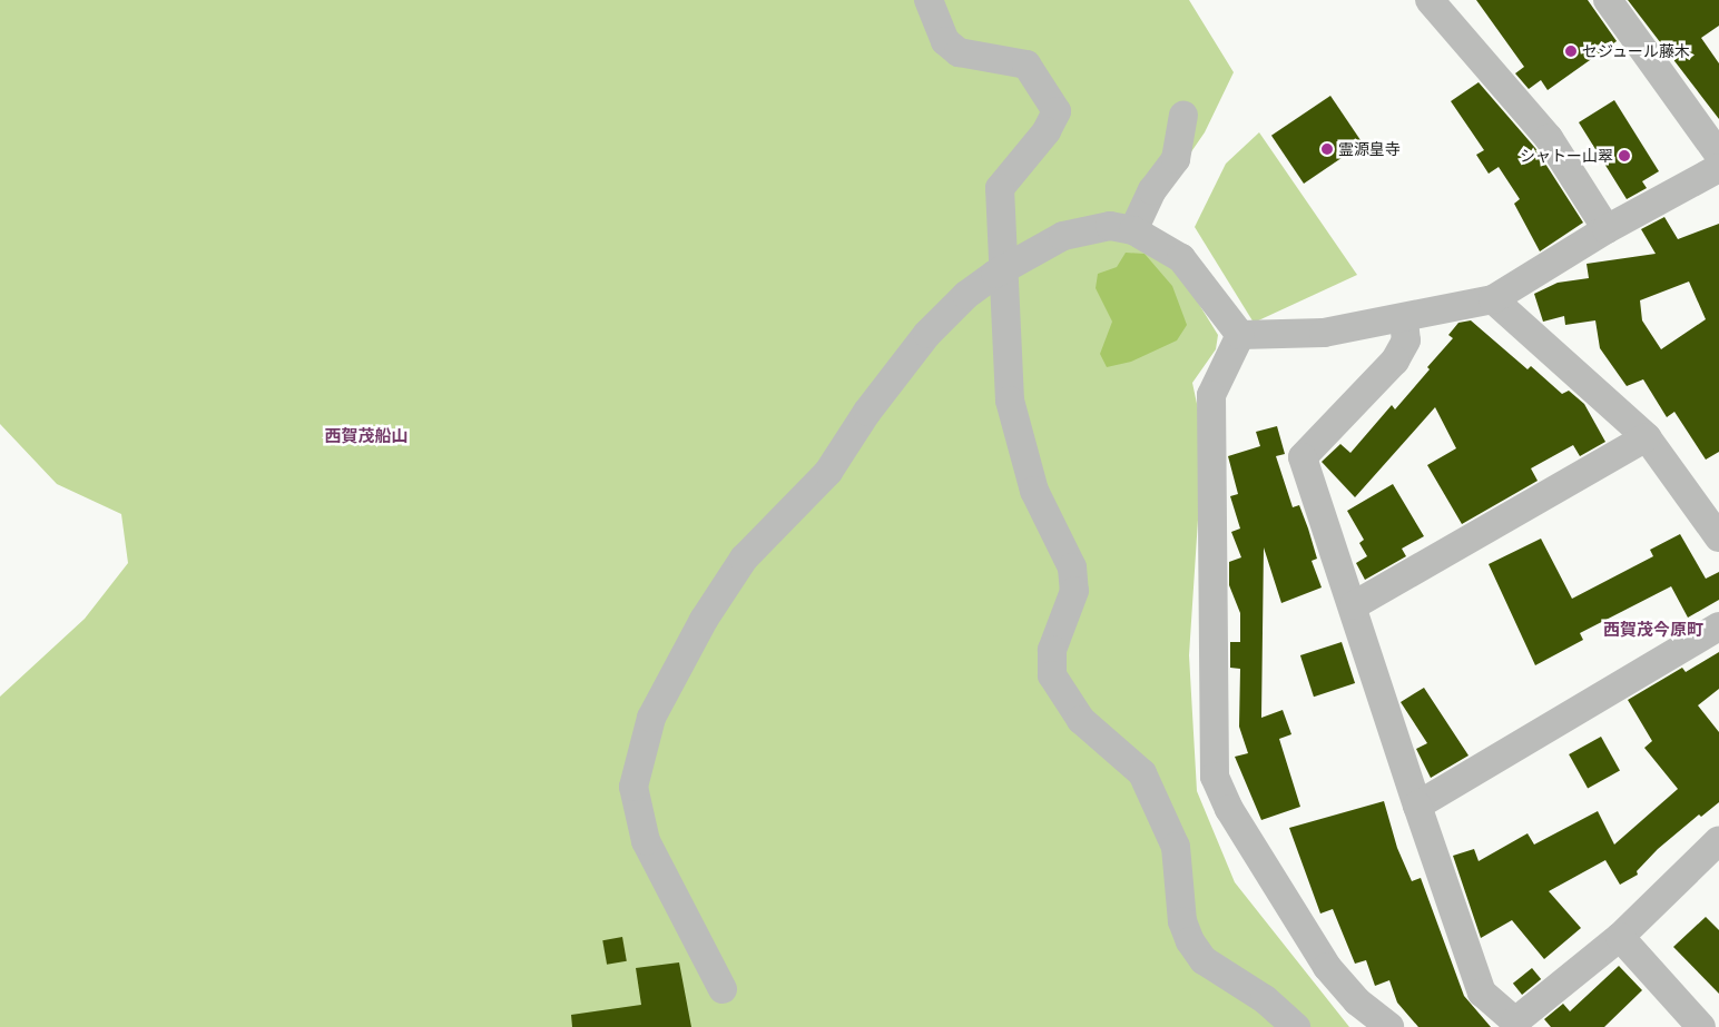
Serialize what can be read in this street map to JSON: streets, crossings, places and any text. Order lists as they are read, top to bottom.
{
  "districts": ["西賀茂船山", "西賀茂今原町"],
  "places": ["セジュール藤木", "霊源皇寺", "シャトー山翠"]
}
